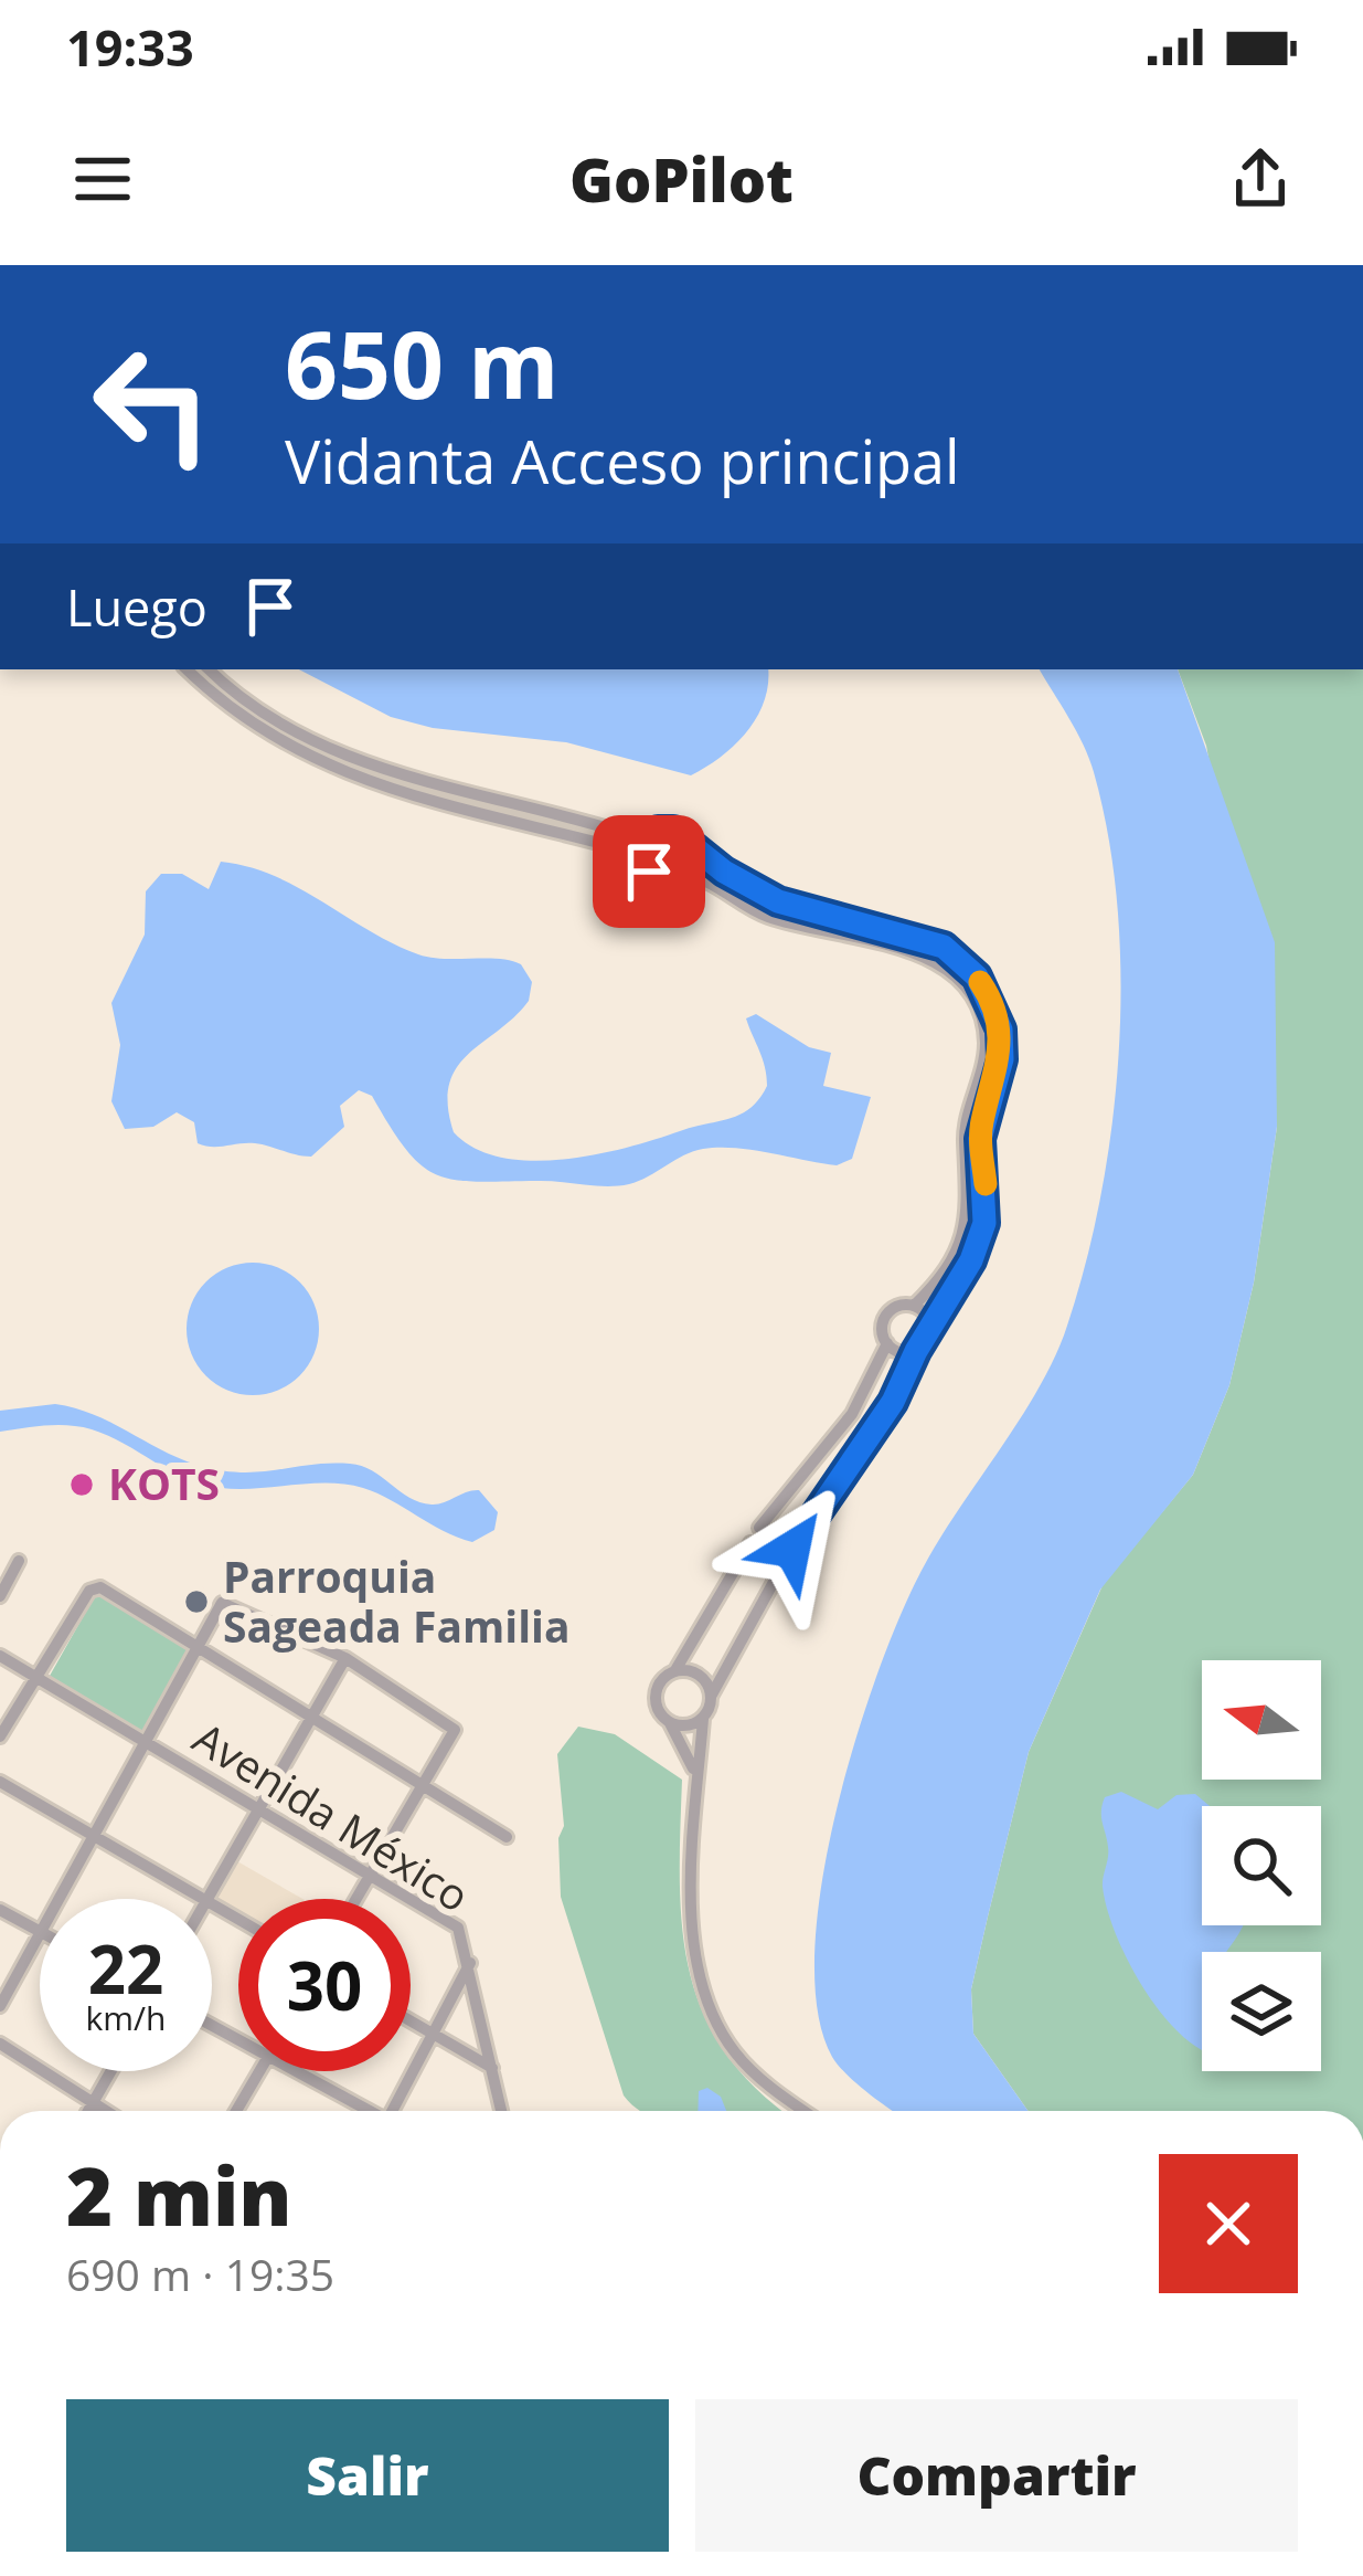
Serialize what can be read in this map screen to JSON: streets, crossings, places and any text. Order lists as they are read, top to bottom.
{
  "streets": {
    "street": ["Avenida México"]
  },
  "places": ["KOTS", "Parroquia Sageada Familia"],
  "north": "left",
  "page": {
    "status": "19:33",
    "header": "GoPilot",
    "turn": ["650 m", "Vidanta Acceso principal"],
    "then": "Luego",
    "speed": "22 km/h",
    "limit": "30",
    "heading": ["2 min", "690 m · 19:35"],
    "buttons": ["Salir", "Compartir"]
  }
}
